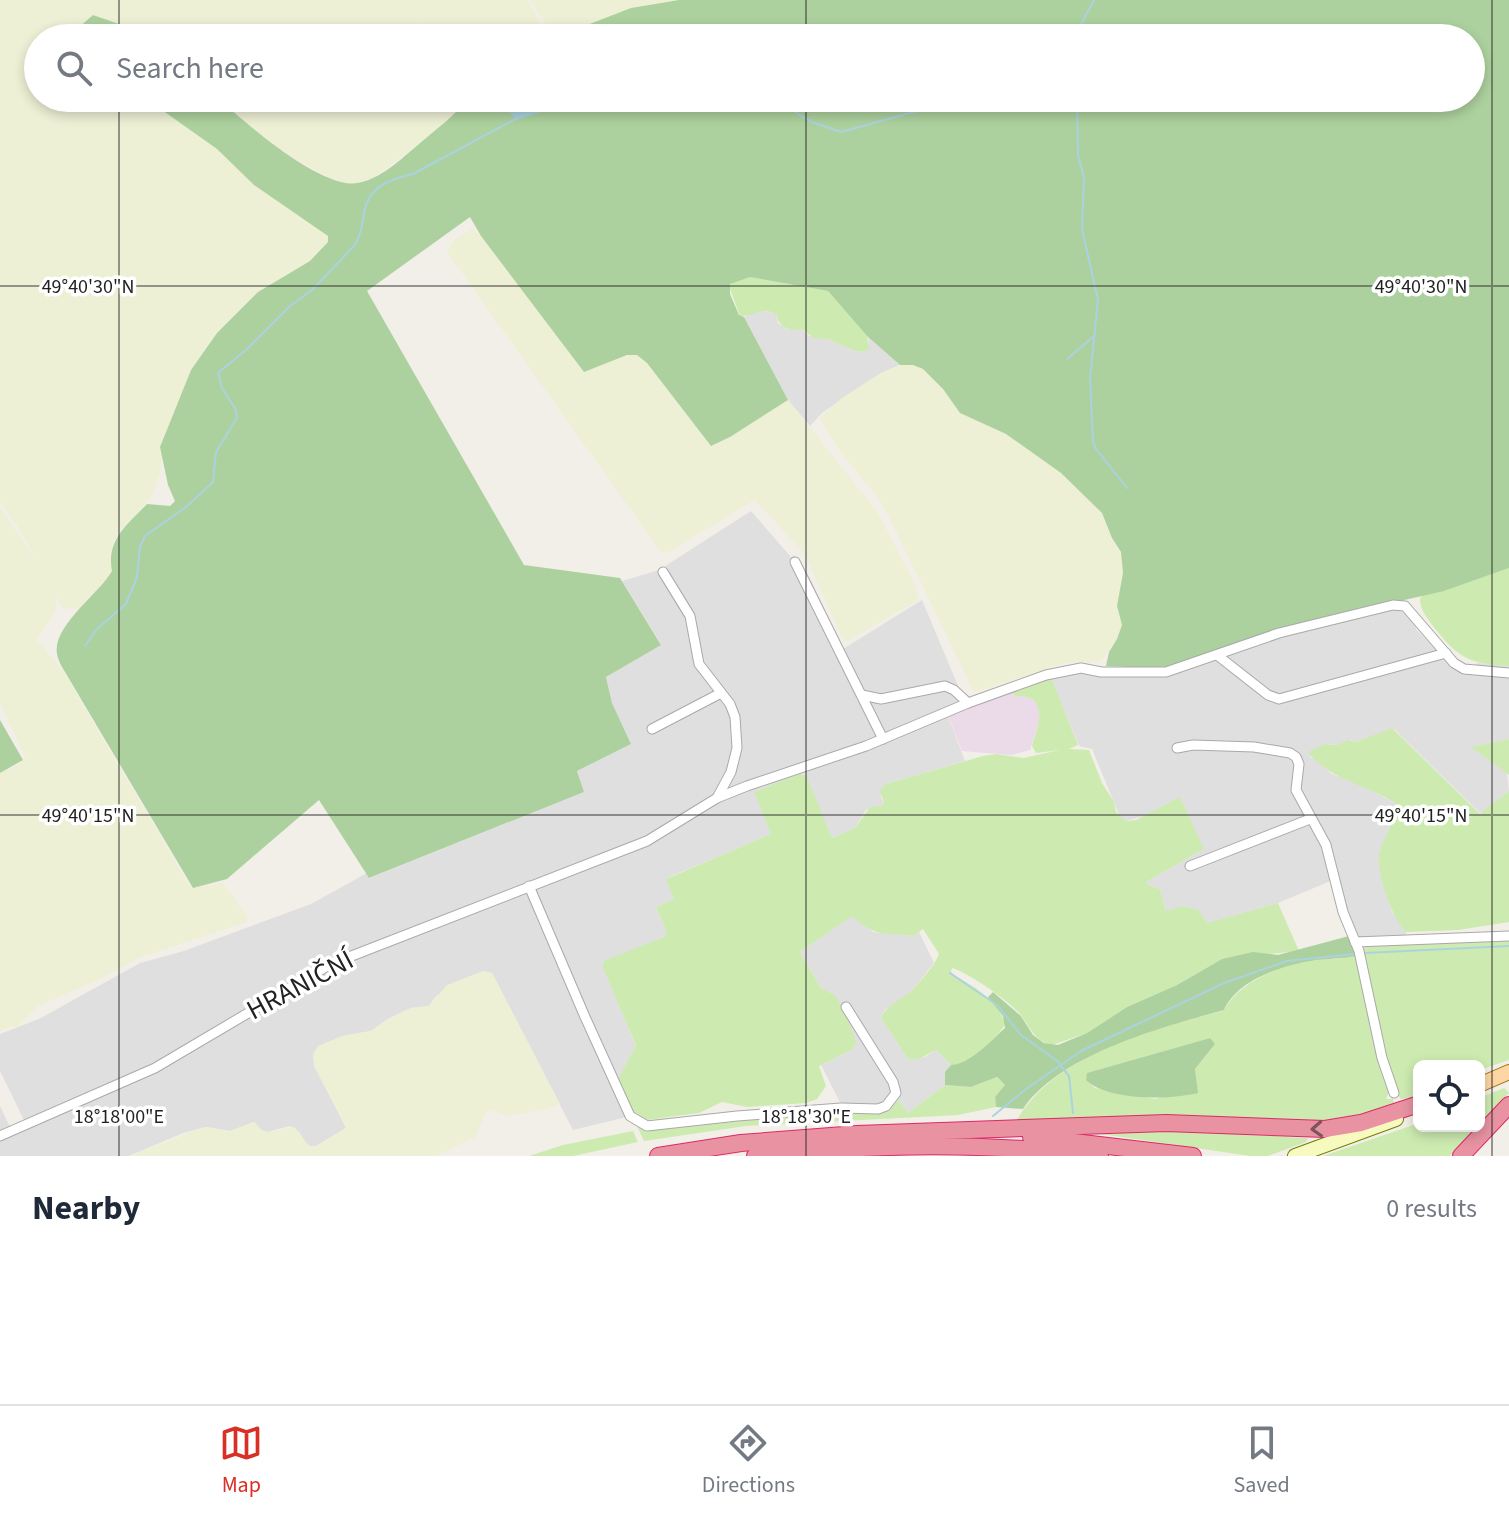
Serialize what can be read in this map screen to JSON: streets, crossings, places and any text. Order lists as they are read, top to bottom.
{
  "streets": {
    "street": ["HRANIČNÍ"]
  },
  "page": {
    "search": "Search here",
    "heading": ["Nearby", "0 results"],
    "nav": ["Map", "Directions", "Saved"]
  },
  "coordinates": [
    "49°40'30\"N",
    "49°40'15\"N",
    "18°18'00\"E",
    "18°18'30\"E"
  ]
}
